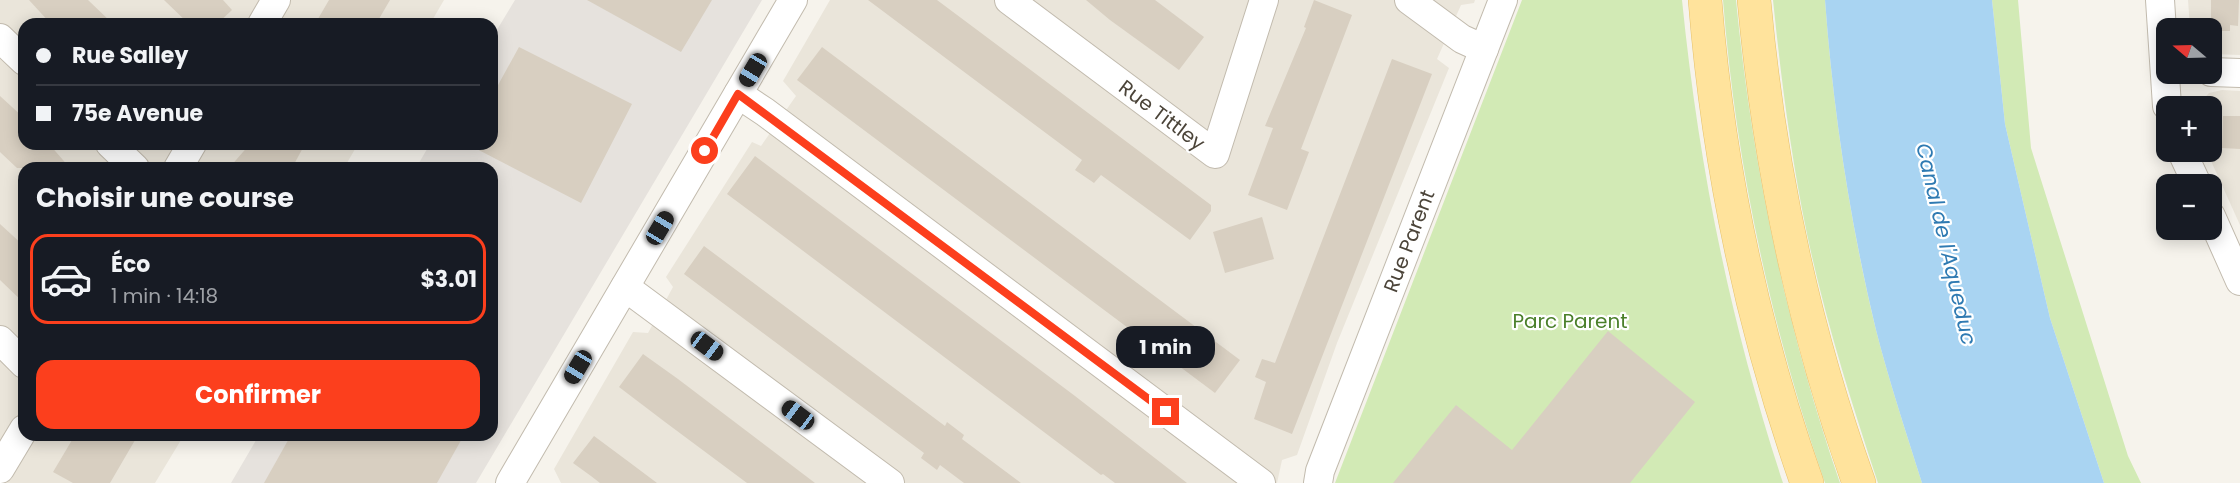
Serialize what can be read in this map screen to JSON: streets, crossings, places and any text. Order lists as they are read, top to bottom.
{
  "streets": {
    "street": ["Rue Tittley", "Rue Parent"]
  },
  "water": ["Canal de l'Aqueduc"],
  "parks": ["Parc Parent"],
  "north": "left",
  "page": {
    "map_buttons": ["+", "−"],
    "banner": ["Rue Salley", "75e Avenue"],
    "heading": "Choisir une course",
    "list": [
      {
        "name": "Éco",
        "note": "1 min · 14:18",
        "value": "$3.01"
      }
    ],
    "bubble": "1 min",
    "buttons": "Confirmer"
  }
}
